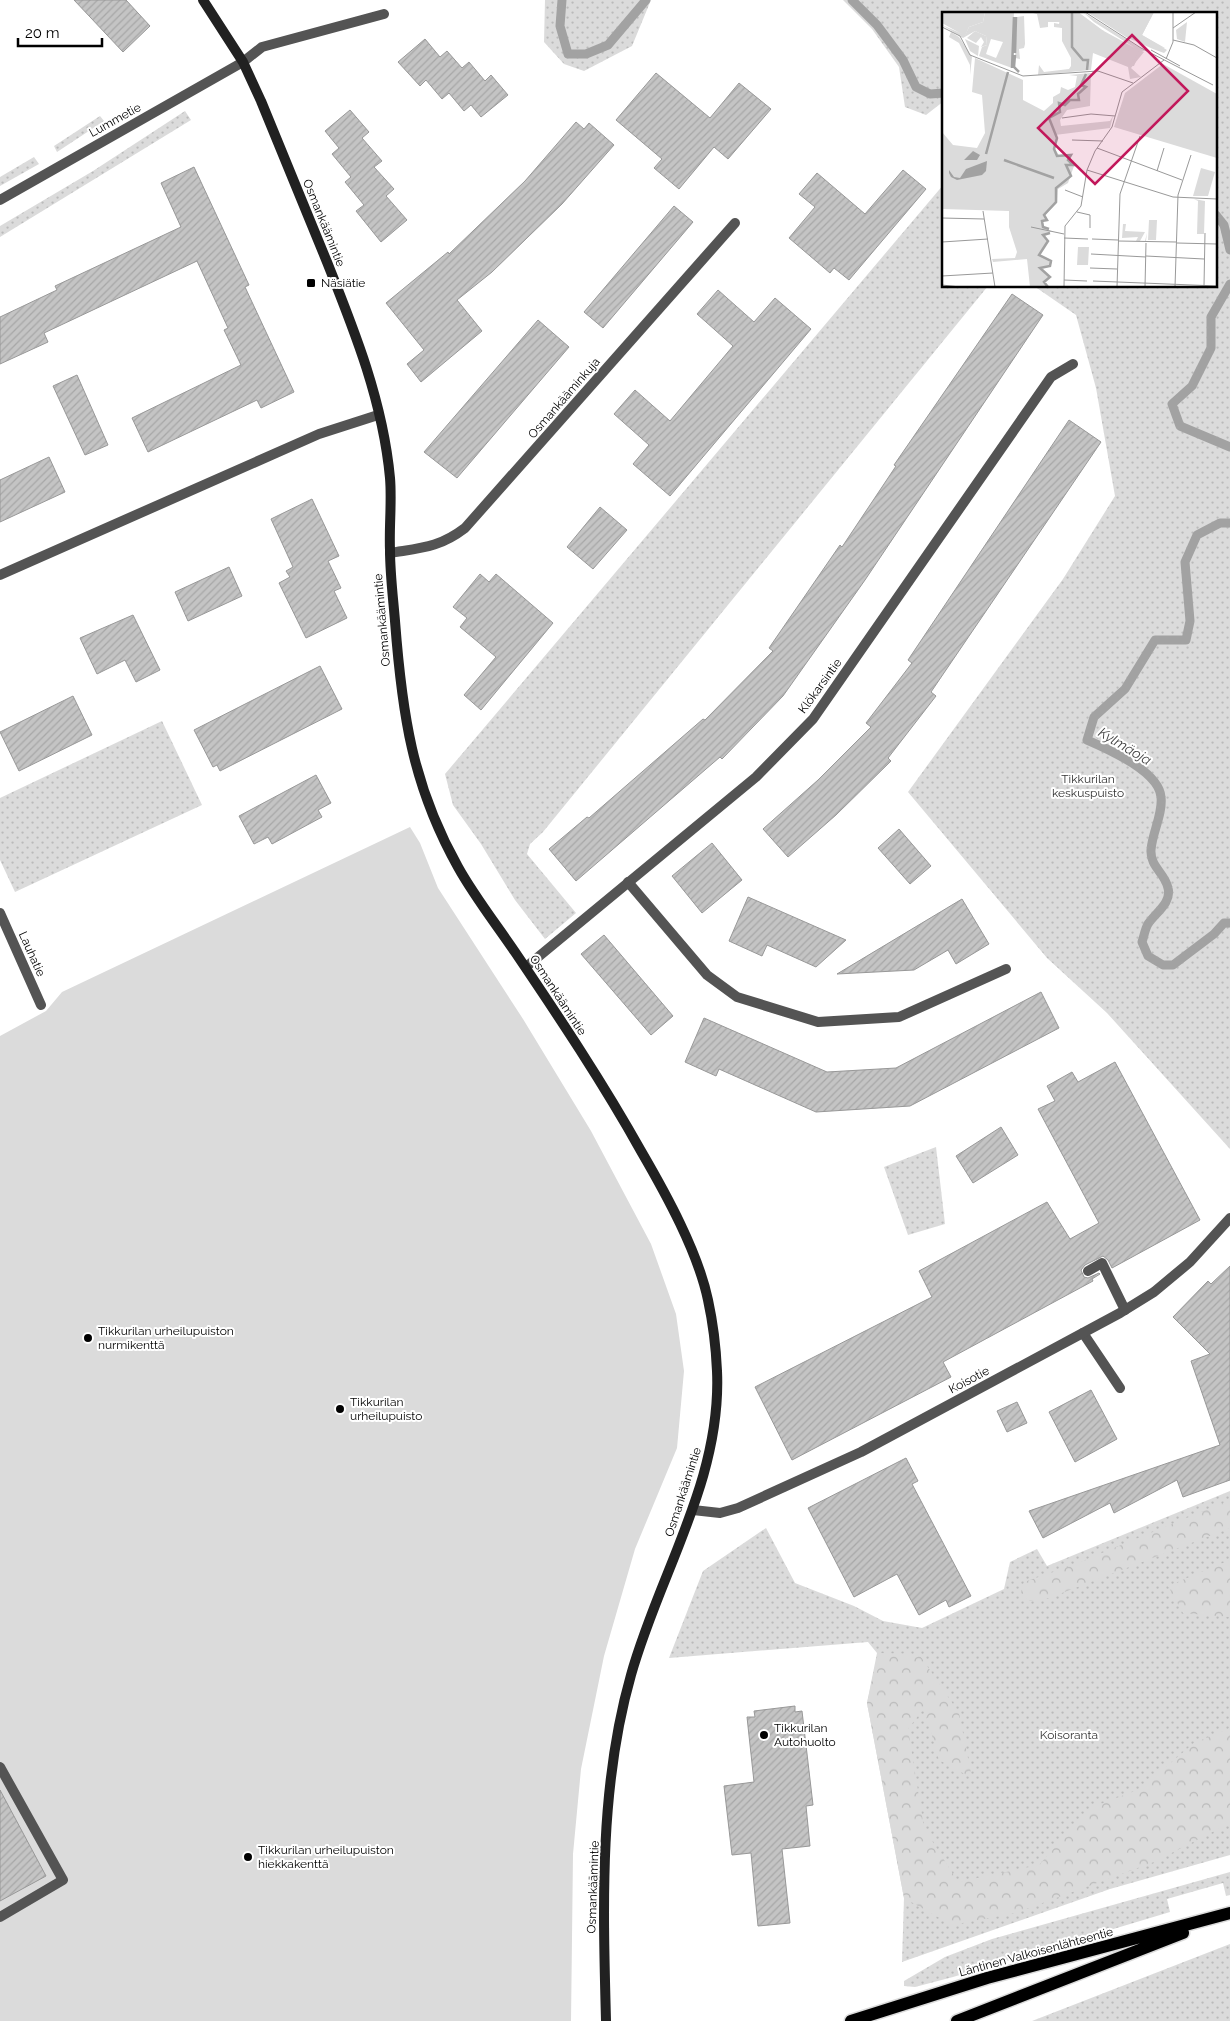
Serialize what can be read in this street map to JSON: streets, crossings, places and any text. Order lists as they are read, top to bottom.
{
  "streets": {
    "main road": ["Läntinen Valkoisenlähteentie"],
    "street": [
      "Lummetie",
      "Osmankäämintie",
      "Osmankääminkuja",
      "Klökarsintie",
      "Lauhatie",
      "Koisotie"
    ]
  },
  "crossings": [
    ["Lummetie", "Osmankäämintie"],
    ["Osmankäämintie", "Osmankääminkuja"],
    ["Osmankäämintie", "Klökarsintie"],
    ["Osmankäämintie", "Koisotie"]
  ],
  "water": ["Kylmäoja"],
  "parks": ["Tikkurilan keskuspuisto", "Koisoranta"],
  "places": {
    "transit": ["Näsiätie"],
    "other": [
      "Tikkurilan urheilupuiston nurmikenttä",
      "Tikkurilan urheilupuisto",
      "Tikkurilan Autohuolto",
      "Tikkurilan urheilupuiston hiekkakenttä"
    ]
  },
  "scale_bar": "20 m"
}
